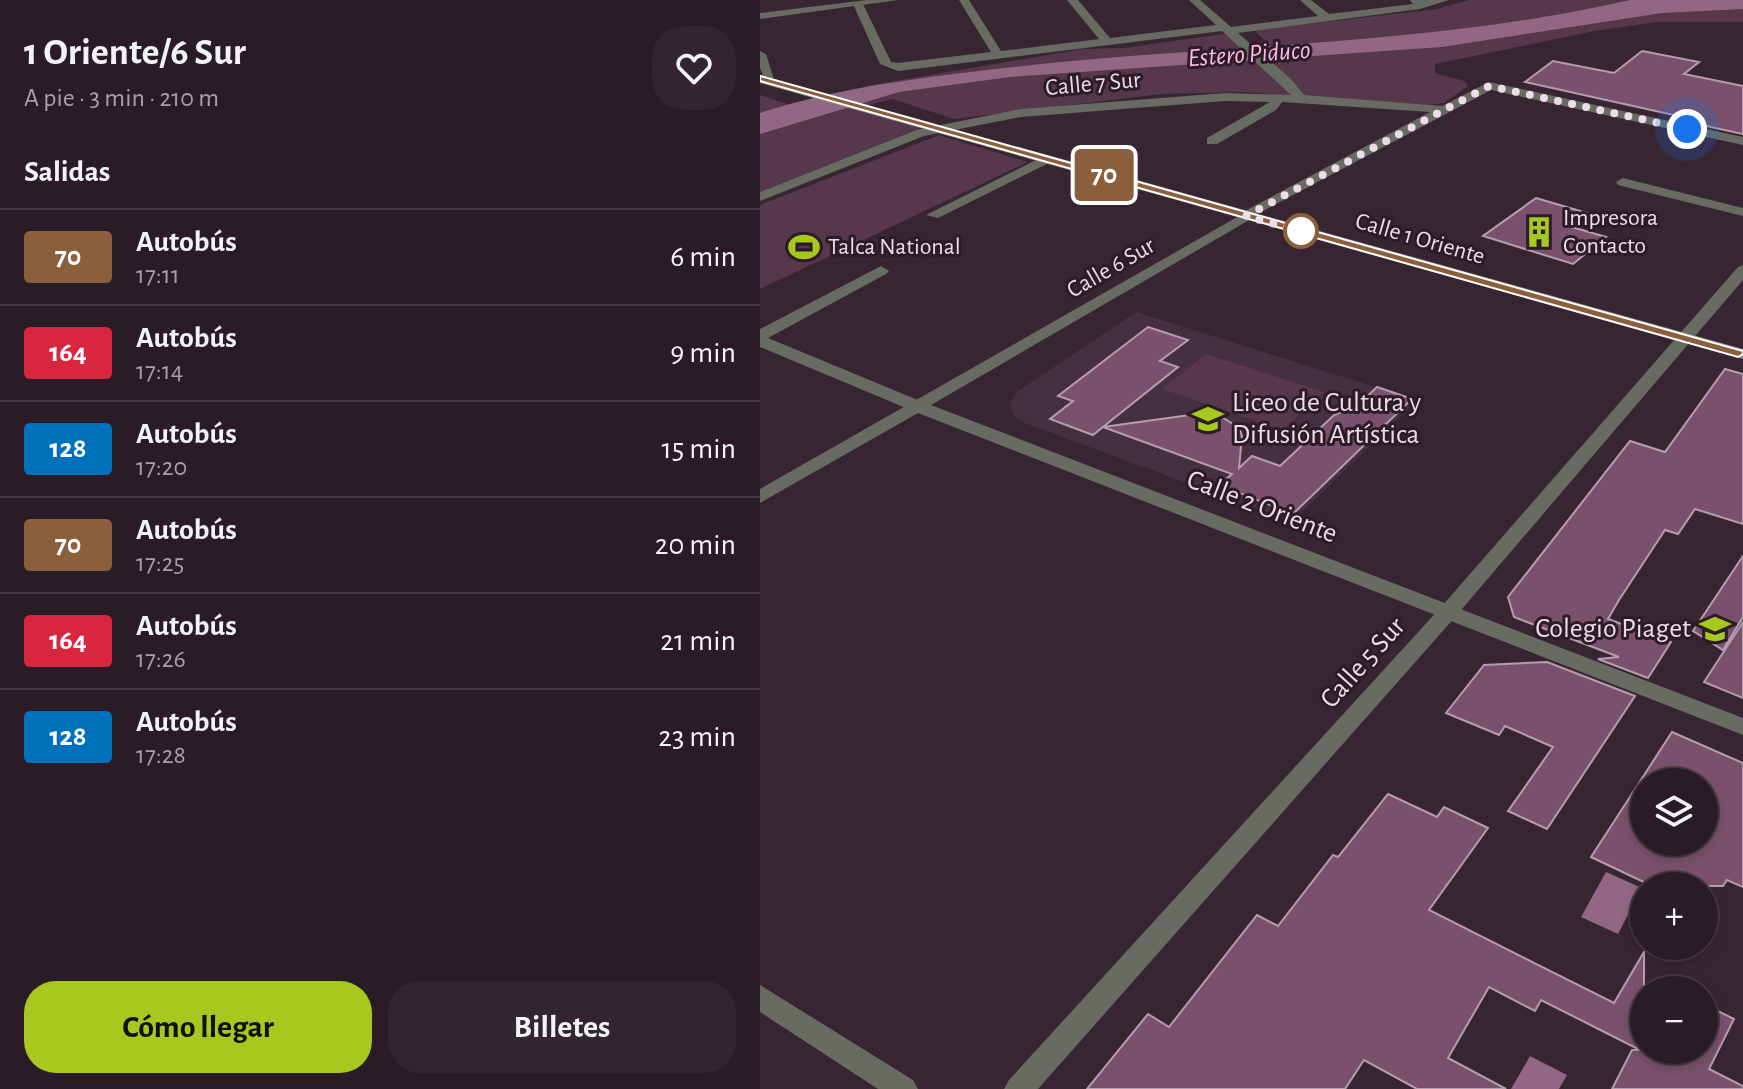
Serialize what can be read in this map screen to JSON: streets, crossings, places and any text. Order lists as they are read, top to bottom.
{
  "streets": {
    "main road": ["Calle 1 Oriente"],
    "street": [
      "Calle 7 Sur",
      "Calle 6 Sur",
      "Calle 2 Oriente",
      "Calle 5 Sur"
    ]
  },
  "crossings": [
    ["Calle 7 Sur", "Calle 1 Oriente"],
    ["Calle 7 Sur", "Calle 6 Sur"],
    ["Calle 1 Oriente", "Calle 6 Sur"],
    ["Calle 1 Oriente", "Calle 5 Sur"],
    ["Calle 6 Sur", "Calle 2 Oriente"],
    ["Calle 2 Oriente", "Calle 5 Sur"]
  ],
  "water": ["Estero Piduco"],
  "places": {
    "building": ["Impresora Contacto"],
    "sports": ["Talca National"],
    "school or university": ["Liceo de Cultura y Difusión Artística", "Colegio Piaget"]
  },
  "lines": ["bus line 70"],
  "page": {
    "heading": [
      ["1 Oriente/6 Sur", "A pie · 3 min · 210 m"],
      "Salidas"
    ],
    "on_map": "70",
    "list": [
      {
        "mark": "70",
        "name": "Autobús",
        "note": "17:11",
        "value": "6 min"
      },
      {
        "mark": "164",
        "name": "Autobús",
        "note": "17:14",
        "value": "9 min"
      },
      {
        "mark": "128",
        "name": "Autobús",
        "note": "17:20",
        "value": "15 min"
      },
      {
        "mark": "70",
        "name": "Autobús",
        "note": "17:25",
        "value": "20 min"
      },
      {
        "mark": "164",
        "name": "Autobús",
        "note": "17:26",
        "value": "21 min"
      },
      {
        "mark": "128",
        "name": "Autobús",
        "note": "17:28",
        "value": "23 min"
      }
    ],
    "map_buttons": ["+", "−"],
    "buttons": ["Cómo llegar", "Billetes"]
  }
}
